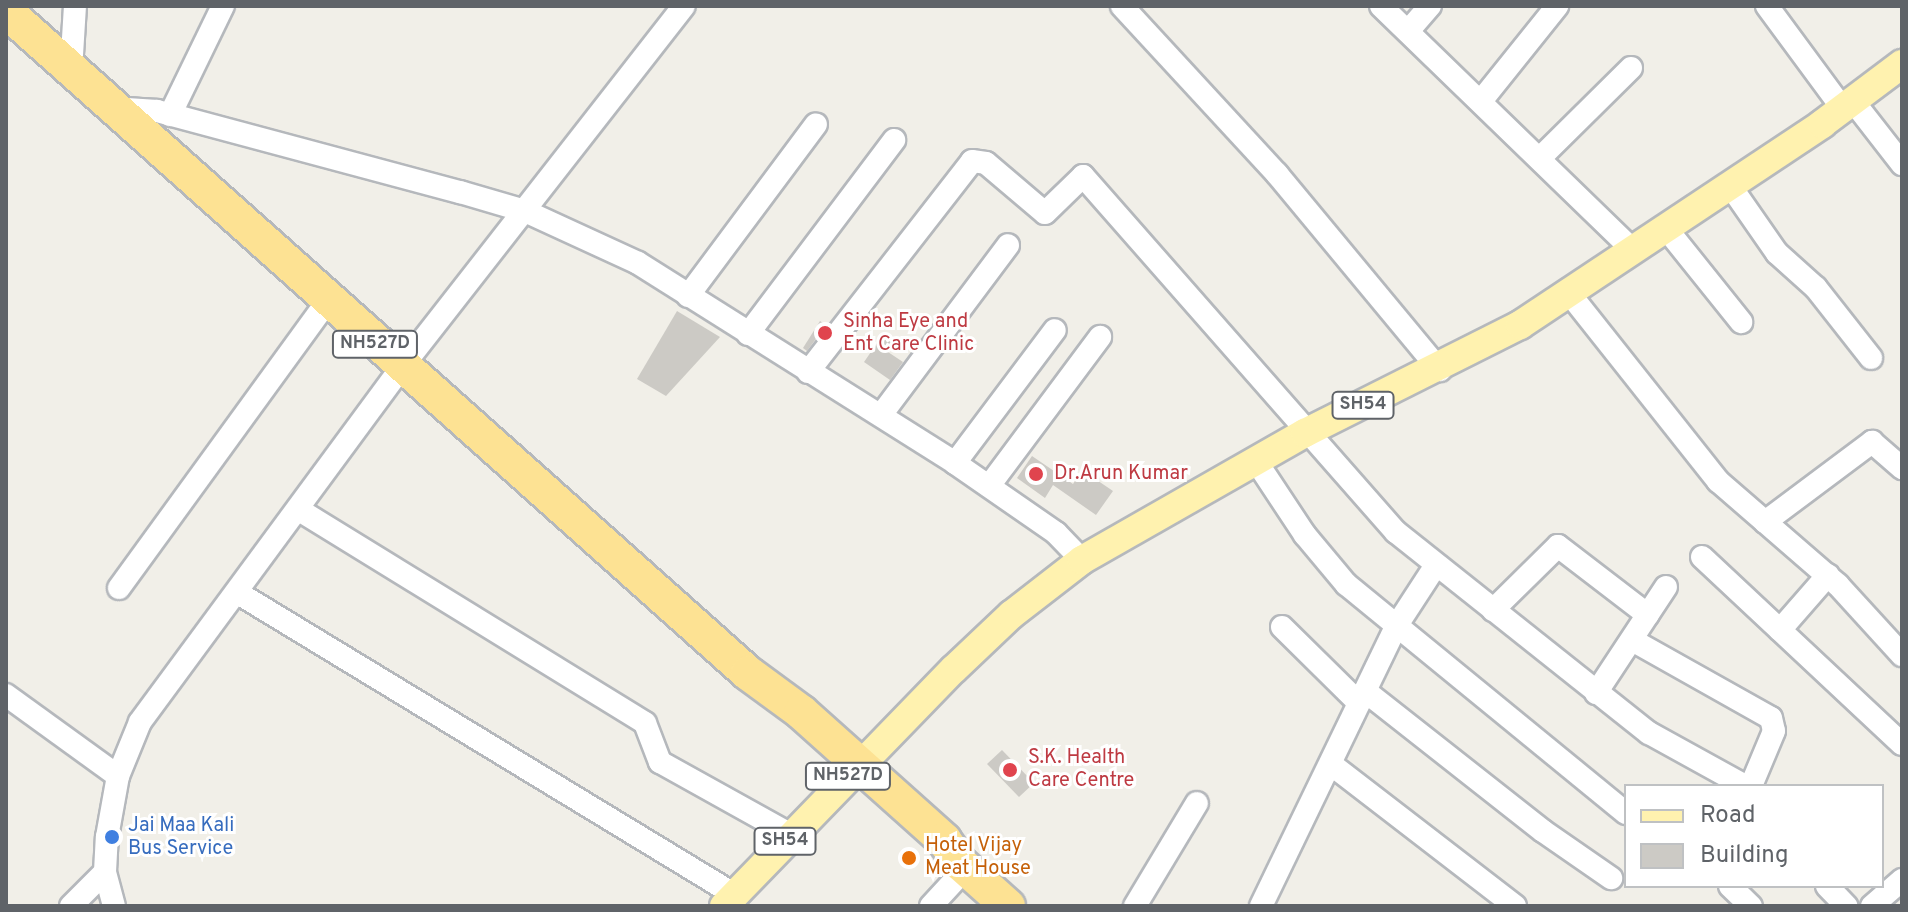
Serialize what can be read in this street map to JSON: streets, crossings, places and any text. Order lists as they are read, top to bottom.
{
  "streets": {
    "highway": ["NH527D"],
    "main road": ["SH54"]
  },
  "crossings": [
    ["NH527D", "SH54"]
  ],
  "places": [
    "Sinha Eye and Ent Care Clinic",
    "Dr.Arun Kumar",
    "S.K. Health Care Centre",
    "Jai Maa Kali Bus Service",
    "Hotel Vijay Meat House"
  ],
  "legend": ["Road", "Building"]
}
